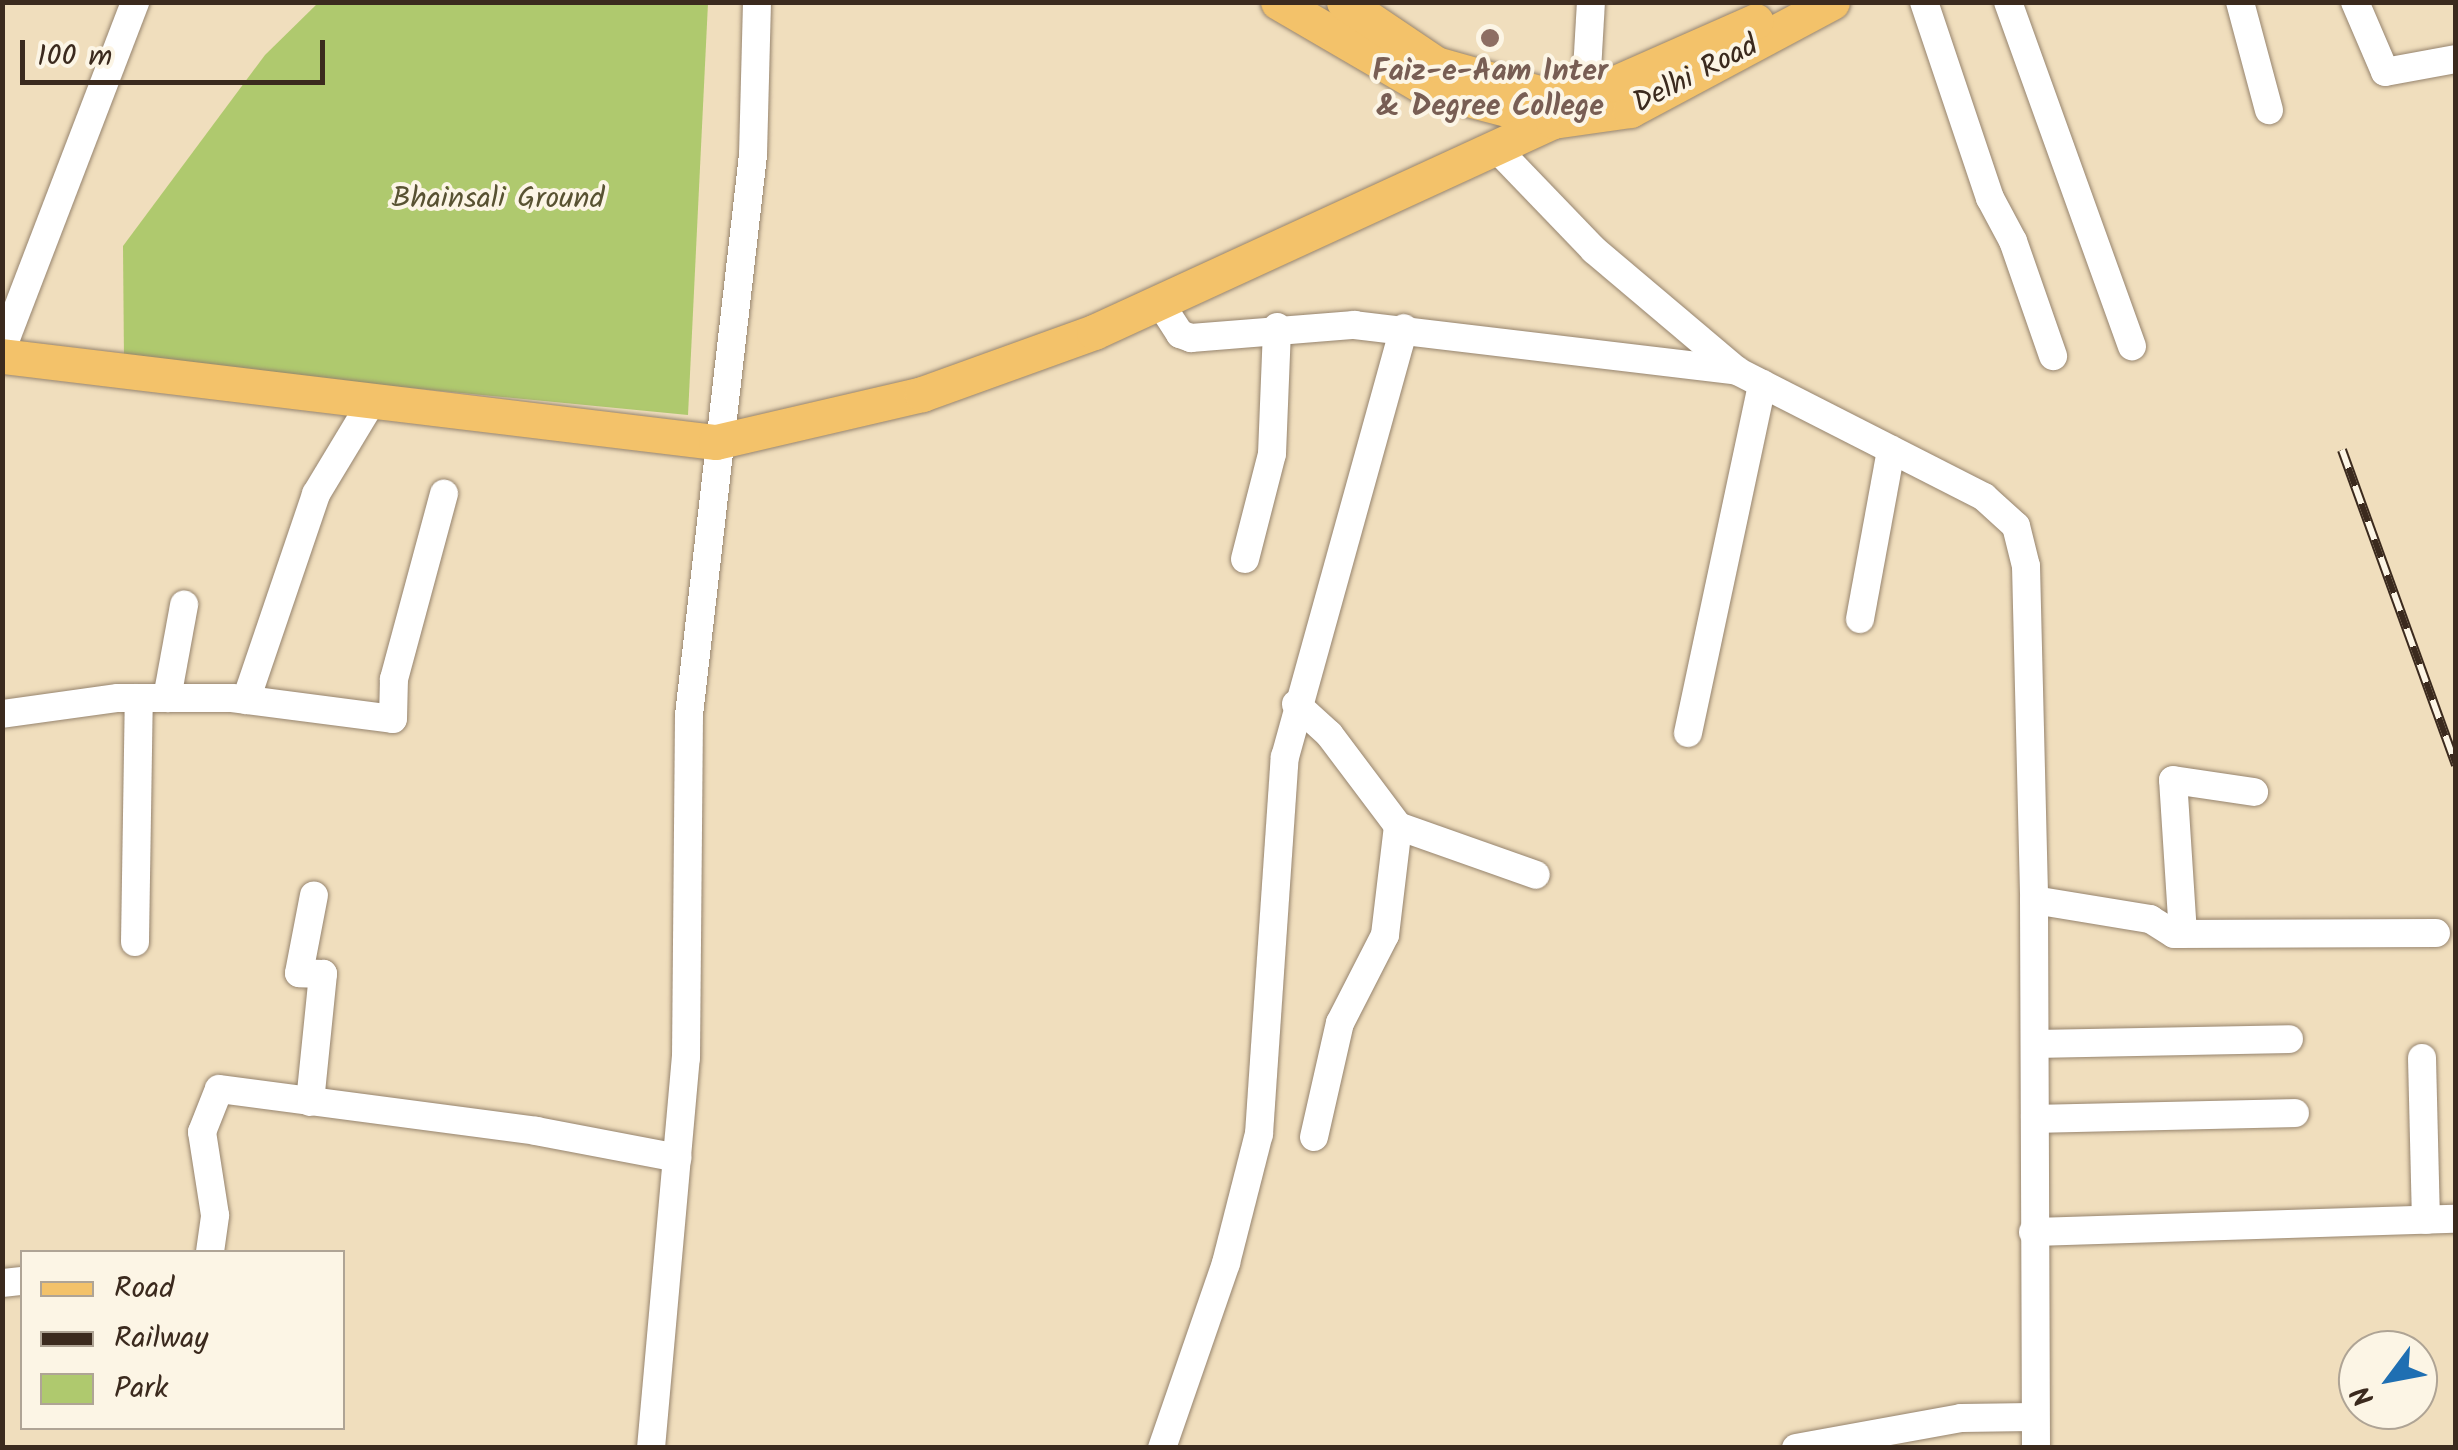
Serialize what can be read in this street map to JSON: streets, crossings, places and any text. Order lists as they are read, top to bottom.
{
  "streets": {
    "main road": ["Delhi Road"]
  },
  "parks": ["Bhainsali Ground"],
  "places": ["Faiz-e-Aam Inter & Degree College"],
  "legend": ["Road", "Railway", "Park"],
  "scale_bar": "100 m",
  "north": "bottom left"
}
